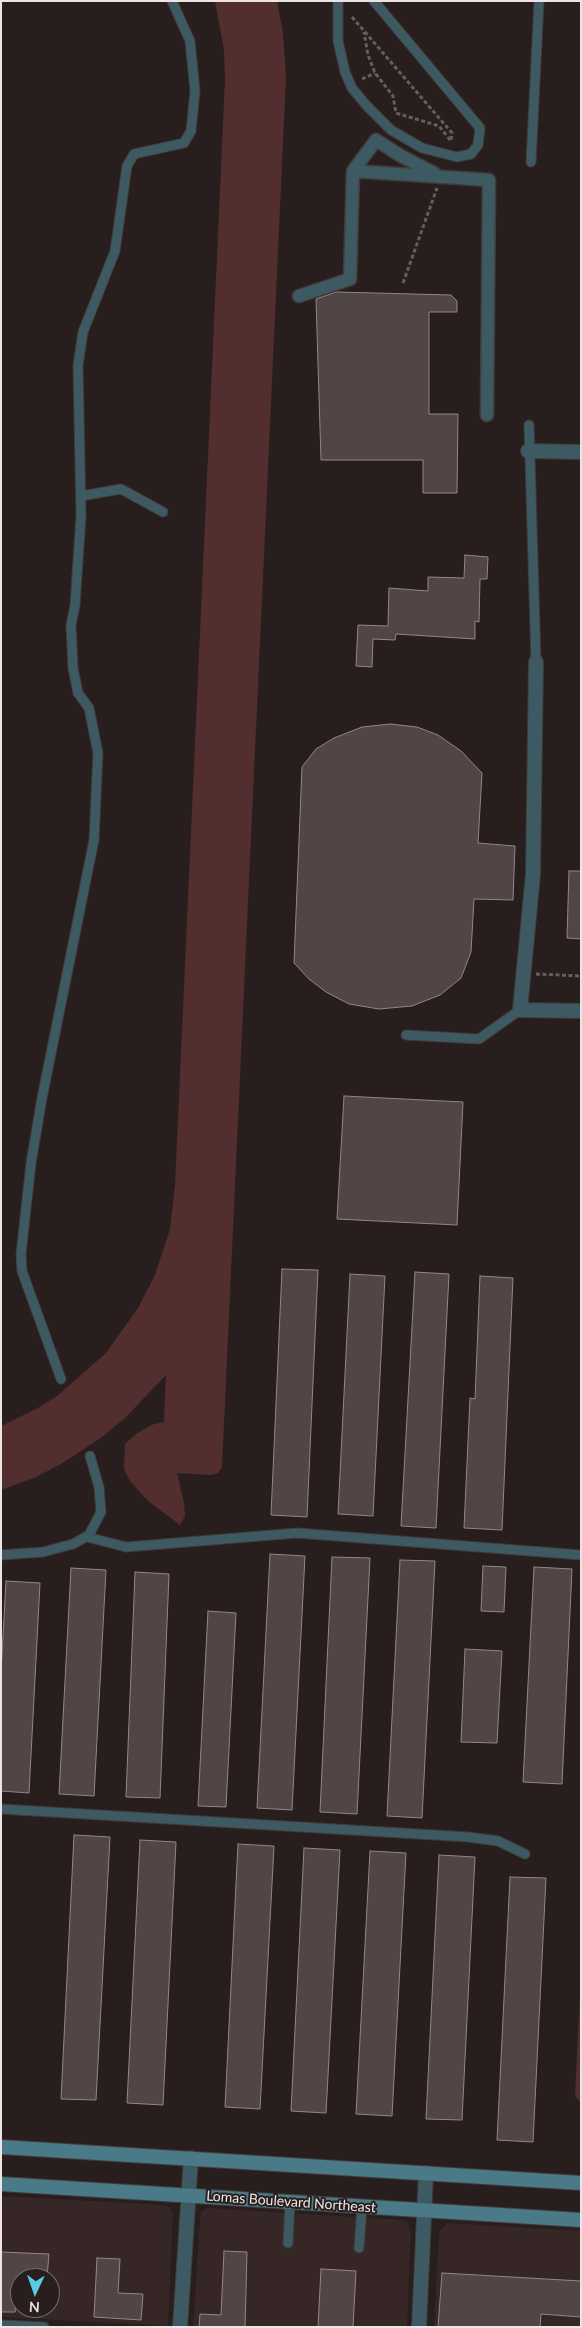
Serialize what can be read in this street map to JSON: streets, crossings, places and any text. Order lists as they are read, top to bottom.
{
  "streets": {
    "main road": ["Lomas Boulevard Northeast"]
  },
  "north": "bottom"
}
